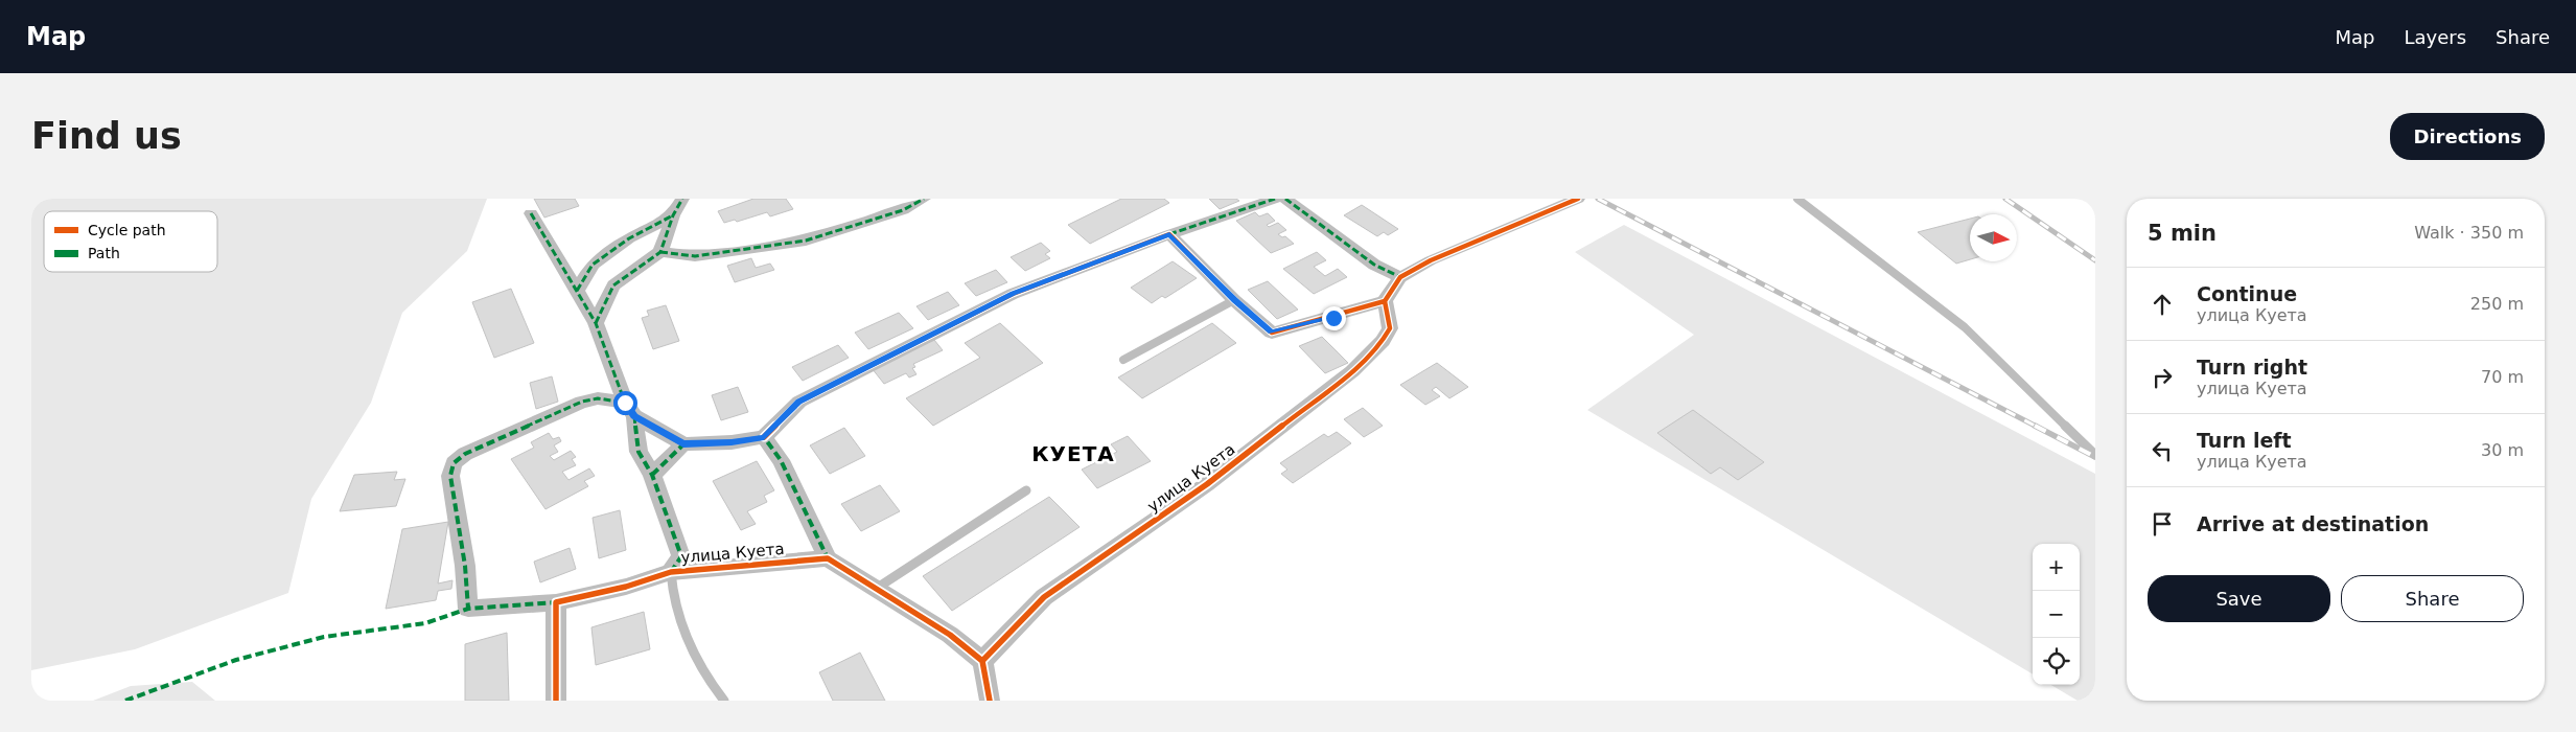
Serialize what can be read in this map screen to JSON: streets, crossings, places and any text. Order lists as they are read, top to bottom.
{
  "streets": {
    "street": ["улица Куета"]
  },
  "districts": ["КУЕТА"],
  "legend": ["Cycle path", "Path"],
  "north": "right",
  "page": {
    "header": "Map",
    "nav": ["Map", "Layers", "Share"],
    "buttons": [
      "Directions",
      ["Save", "Share"]
    ],
    "title": "Find us",
    "heading": ["5 min", "Walk · 350 m"],
    "list": [
      ["Continue", "улица Куета", "250 m"],
      ["Turn right", "улица Куета", "70 m"],
      ["Turn left", "улица Куета", "30 m"],
      "Arrive at destination"
    ],
    "map_buttons": ["+", "−"]
  }
}
